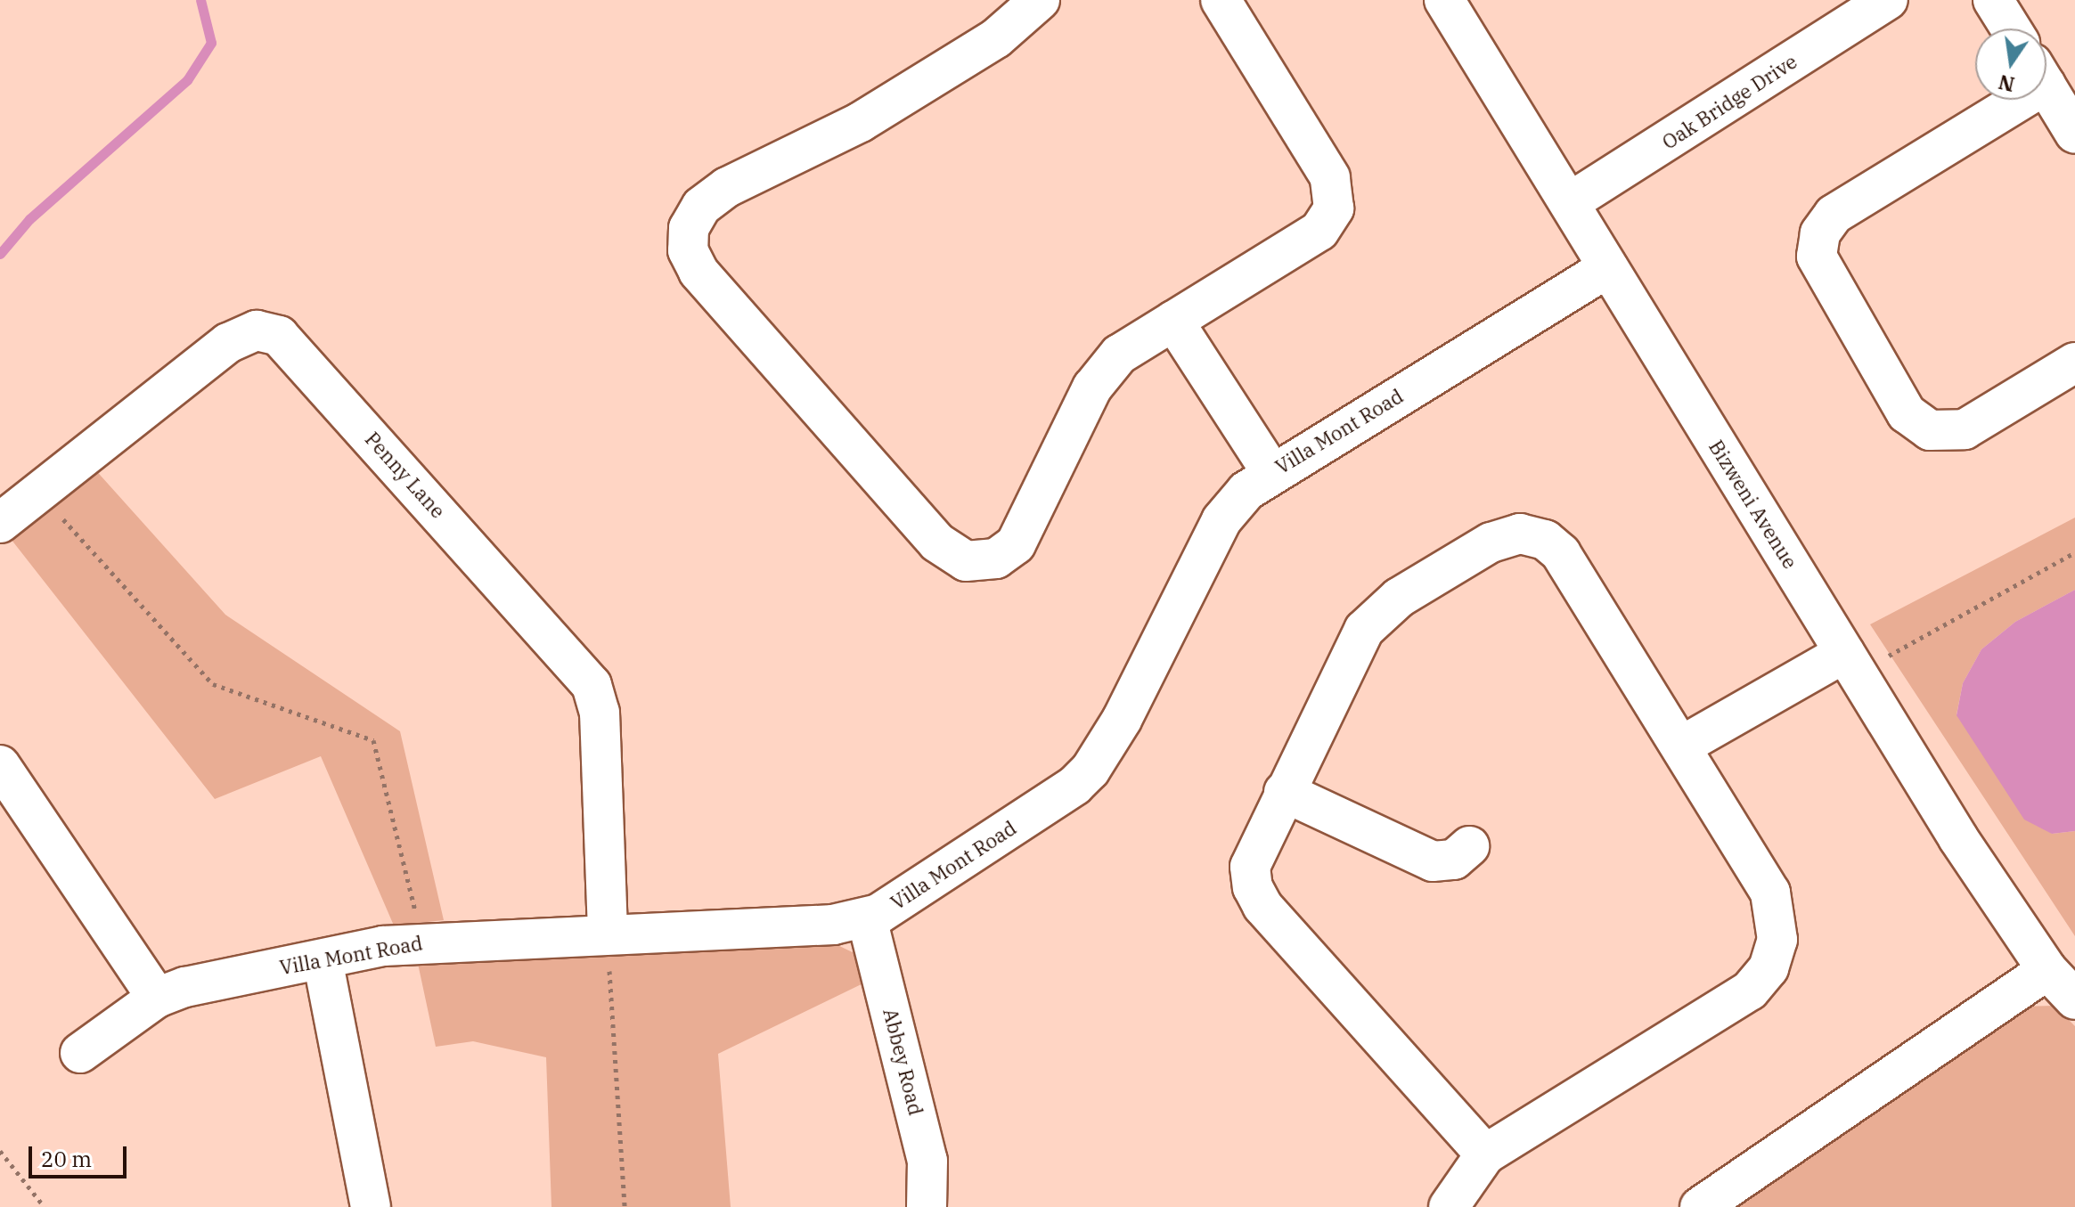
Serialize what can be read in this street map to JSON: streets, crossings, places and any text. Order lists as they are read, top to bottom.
{
  "streets": {
    "street": [
      "Oak Bridge Drive",
      "Villa Mont Road",
      "Penny Lane",
      "Bizweni Avenue",
      "Abbey Road"
    ]
  },
  "crossings": [
    ["Oak Bridge Drive", "Bizweni Avenue"],
    ["Villa Mont Road", "Penny Lane"],
    ["Villa Mont Road", "Bizweni Avenue"],
    ["Villa Mont Road", "Abbey Road"]
  ],
  "scale_bar": "20 m",
  "north": "bottom"
}
